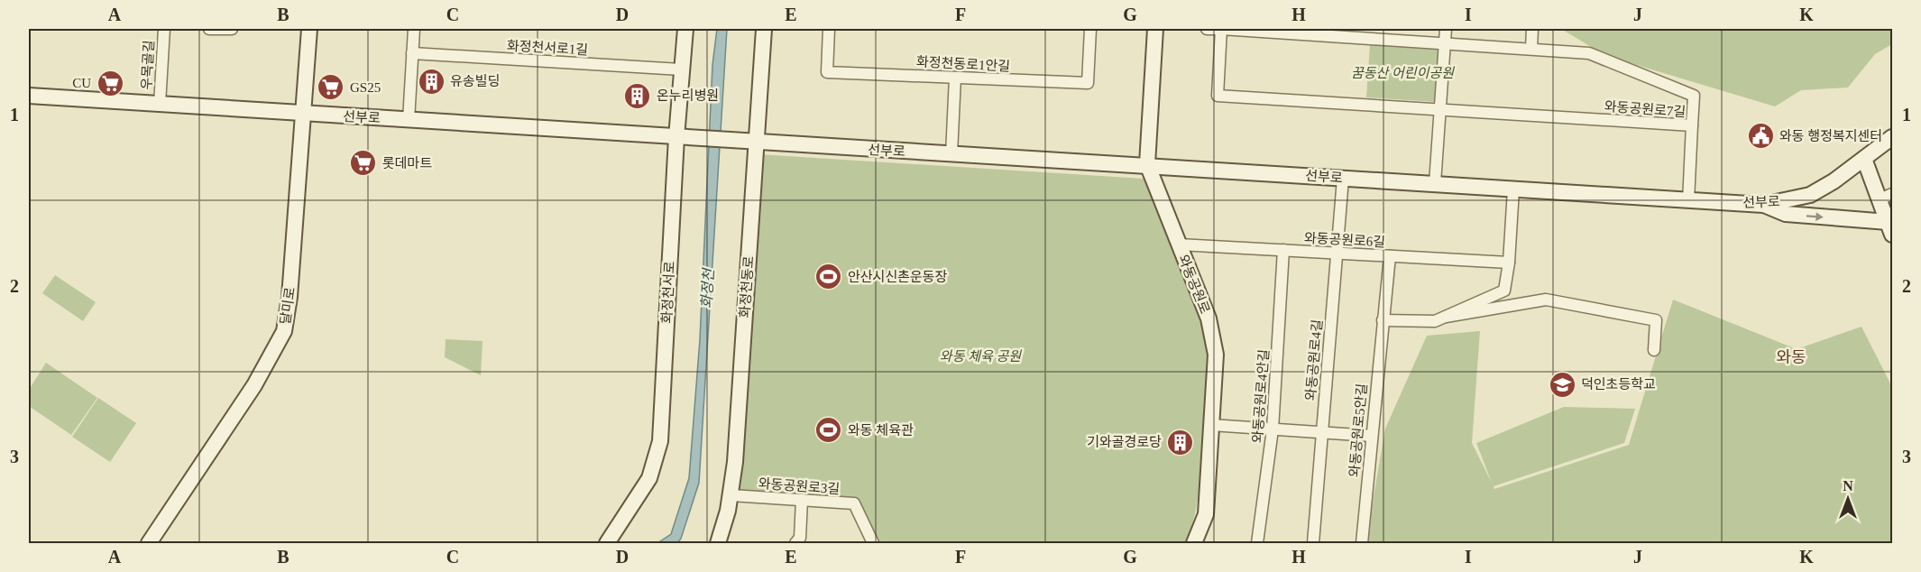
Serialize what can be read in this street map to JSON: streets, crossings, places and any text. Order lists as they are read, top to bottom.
{
  "streets": {
    "street": [
      "화정천서로1길",
      "화정천동로1안길",
      "우목골길",
      "와동공원로7길",
      "선부로",
      "와동공원로6길",
      "와동공원로",
      "화정천동로",
      "화정천서로",
      "달미로",
      "와동공원로4길",
      "와동공원로4안길",
      "와동공원로5안길",
      "와동공원로3길"
    ]
  },
  "crossings": [
    ["화정천서로1길", "화정천서로"],
    ["우목골길", "선부로"],
    ["선부로", "와동공원로"],
    ["선부로", "화정천동로"],
    ["선부로", "화정천서로"],
    ["선부로", "달미로"],
    ["선부로", "와동공원로4길"],
    ["와동공원로6길", "와동공원로"],
    ["와동공원로6길", "와동공원로4길"],
    ["와동공원로6길", "와동공원로4안길"],
    ["와동공원로6길", "와동공원로5안길"],
    ["화정천동로", "와동공원로3길"]
  ],
  "districts": ["와동"],
  "water": ["화정천"],
  "parks": ["꿈동산 어린이공원", "와동 체육 공원"],
  "places": {
    "building": ["유송빌딩", "온누리병원", "기와골경로당"],
    "supermarket": ["CU", "GS25", "롯데마트"],
    "public building": ["와동 행정복지센터"],
    "sports": ["안산시신촌운동장", "와동 체육관"],
    "school or university": ["덕인초등학교"]
  },
  "north": "top",
  "grid": {
    "columns": [
      "A",
      "B",
      "C",
      "D",
      "E",
      "F",
      "G",
      "H",
      "I",
      "J",
      "K"
    ],
    "rows": ["1", "2", "3"]
  }
}
